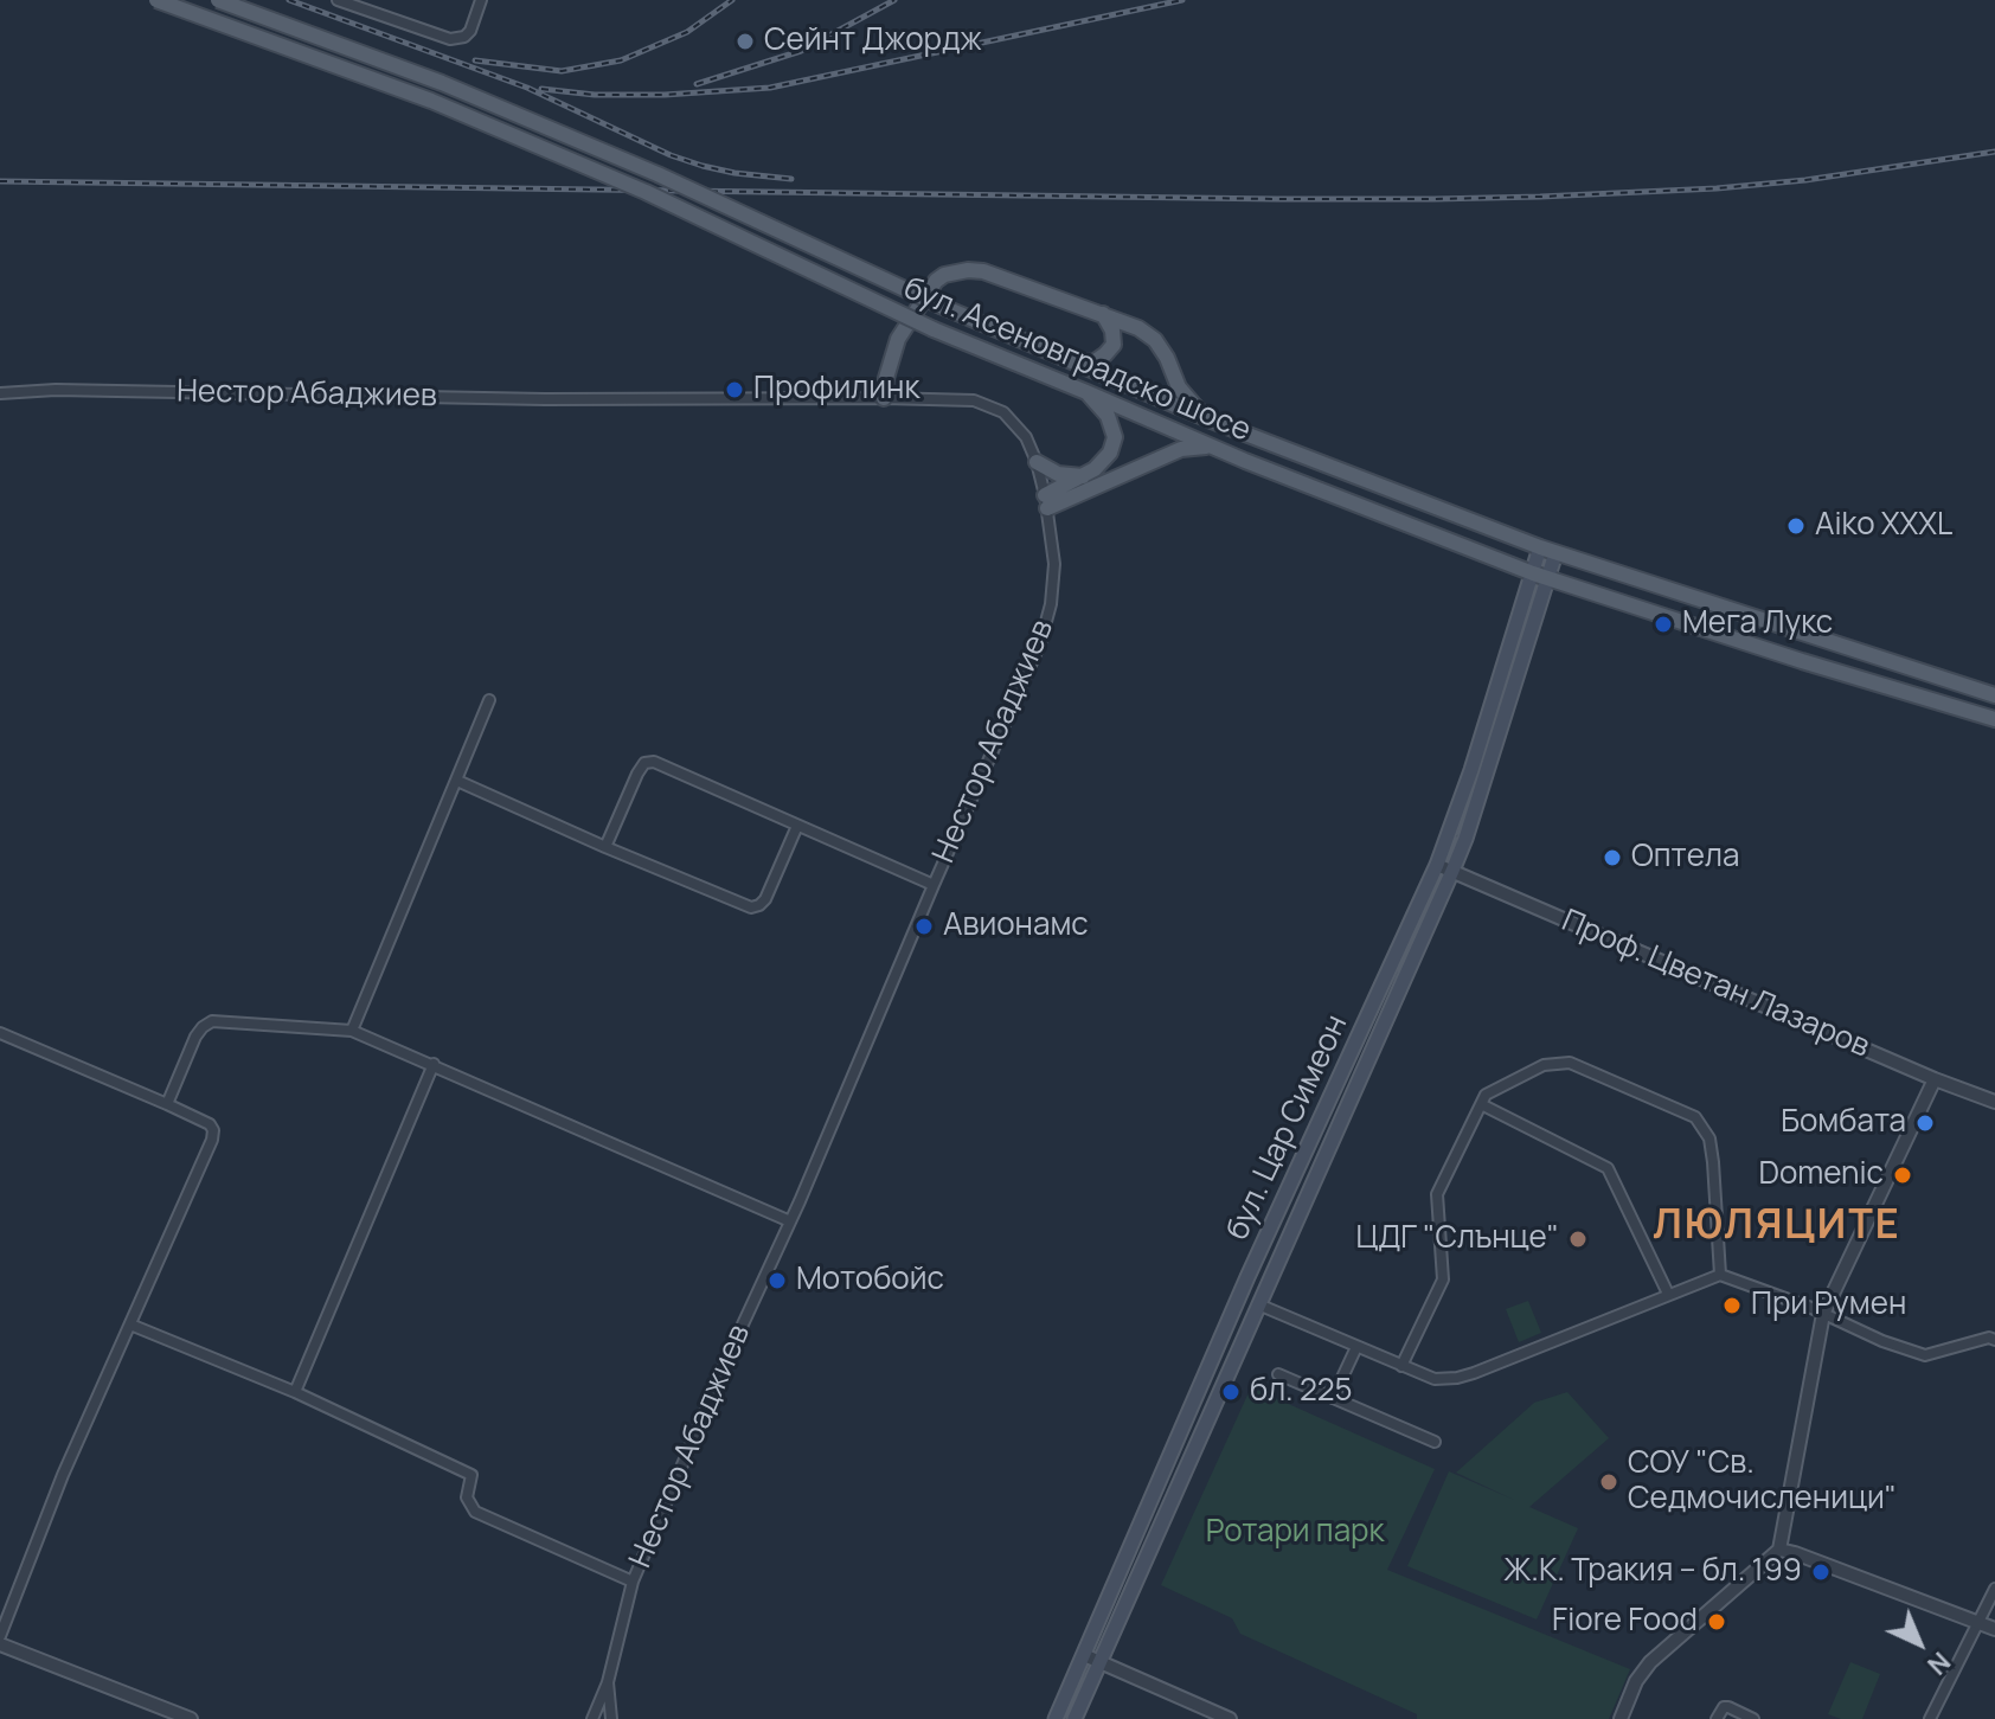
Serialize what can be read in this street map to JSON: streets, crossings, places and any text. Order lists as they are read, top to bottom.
{
  "streets": {
    "main road": ["бул. Асеновградско шосе", "бул. Цар Симеон"],
    "street": ["Нестор Абаджиев", "Проф. Цветан Лазаров"]
  },
  "crossings": [
    ["бул. Асеновградско шосе", "бул. Цар Симеон"],
    ["Проф. Цветан Лазаров", "бул. Цар Симеон"]
  ],
  "districts": ["ЛЮЛЯЦИТЕ"],
  "parks": ["Ротари парк"],
  "places": [
    "Сейнт Джордж",
    "Профилинк",
    "Aiko XXXL",
    "Мега Лукс",
    "Оптела",
    "Авионамс",
    "Бомбата",
    "Domenic",
    "ЦДГ \"Слънце\"",
    "Мотобойс",
    "При Румен",
    "бл. 225",
    "СОУ \"Св. Седмочисленици\"",
    "Ж.К. Тракия – бл. 199",
    "Fiore Food"
  ],
  "north": "bottom right"
}
